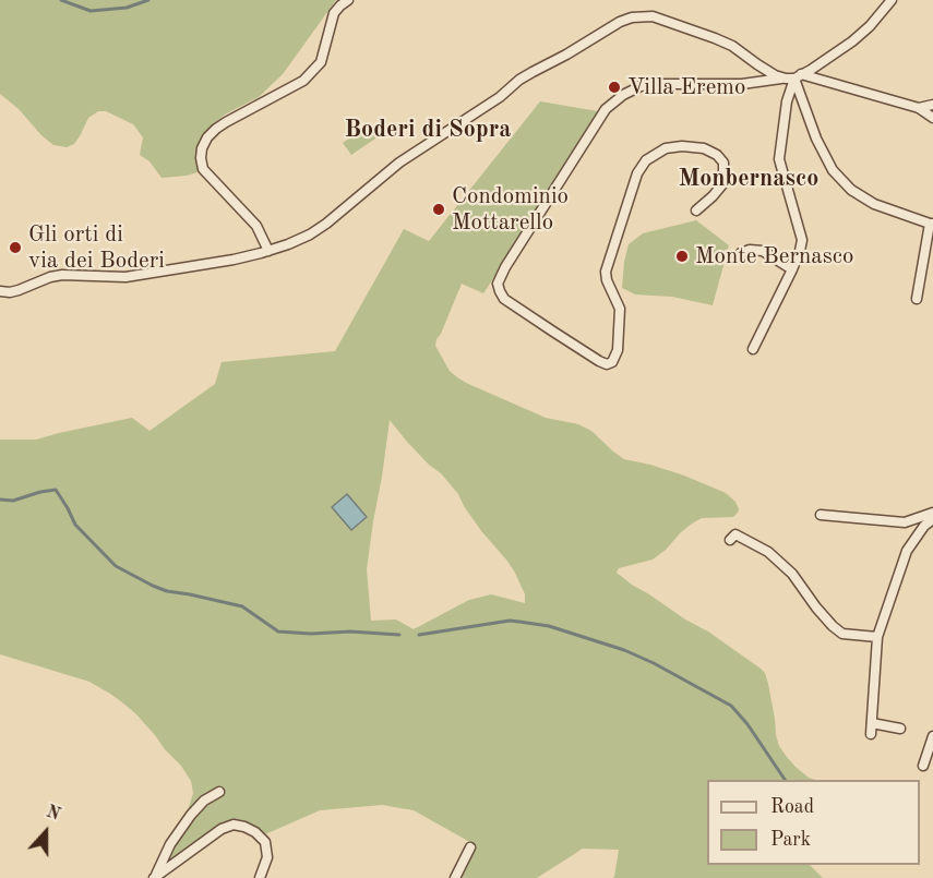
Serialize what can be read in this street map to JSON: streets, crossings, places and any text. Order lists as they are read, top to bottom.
{
  "districts": ["Boderi di Sopra", "Monbernasco"],
  "places": [
    "Villa Eremo",
    "Condominio Mottarello",
    "Gli orti di via dei Boderi",
    "Monte Bernasco"
  ],
  "legend": ["Road", "Park"],
  "north": "top"
}
